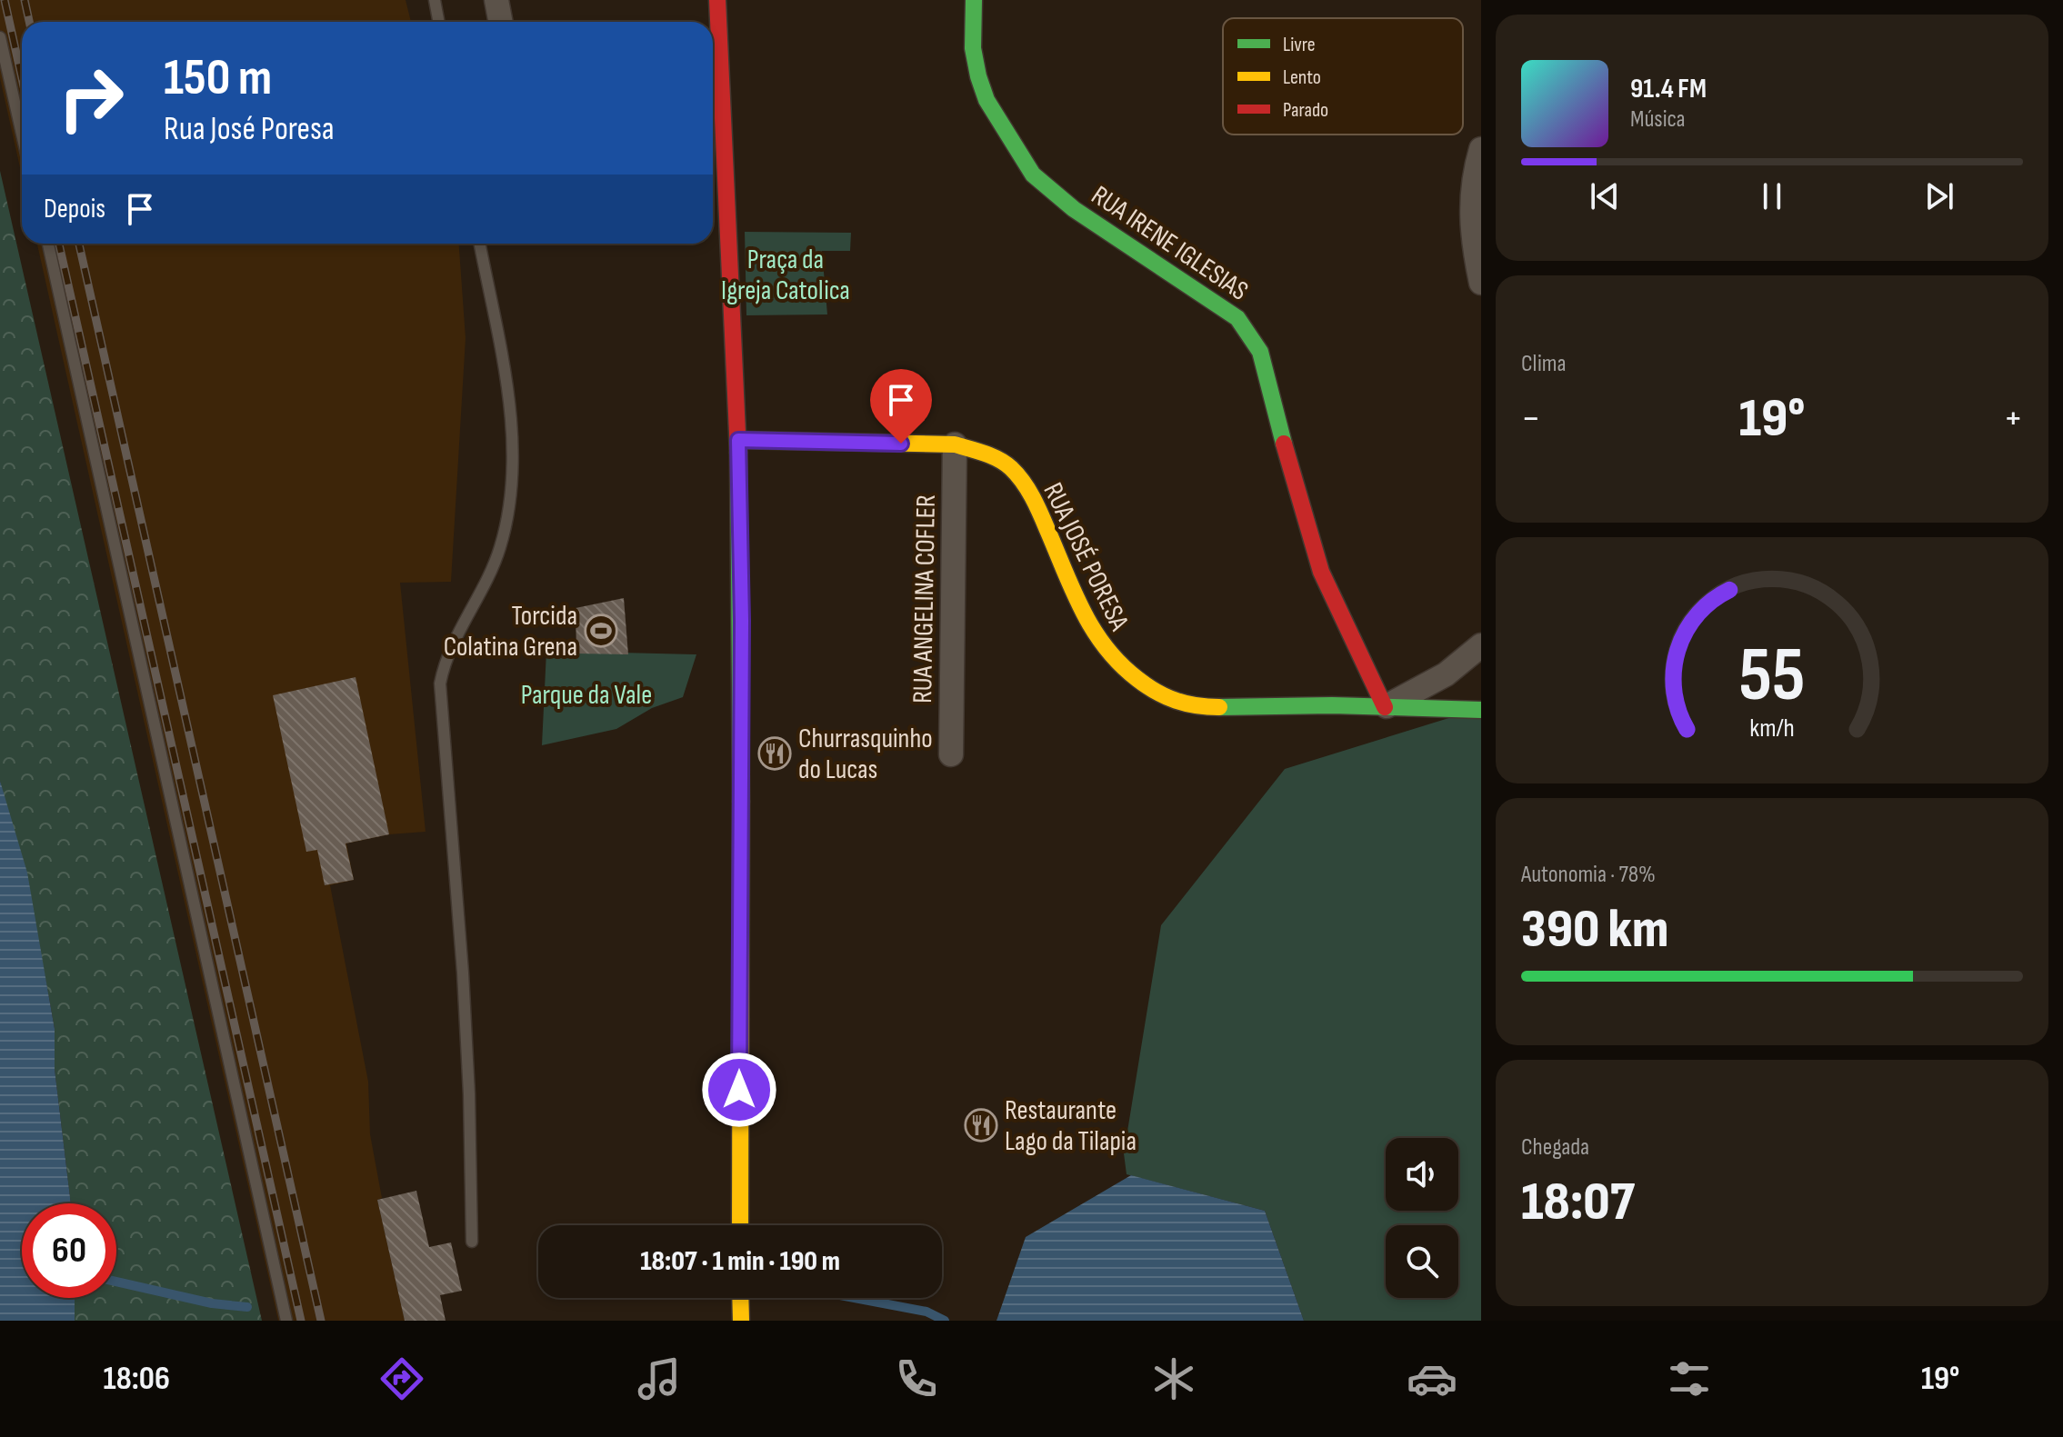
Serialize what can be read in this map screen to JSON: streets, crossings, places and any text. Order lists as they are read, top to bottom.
{
  "streets": {
    "street": ["RUA IRENE IGLESIAS", "RUA JOSÉ PORESA", "RUA ANGELINA COFLER"]
  },
  "crossings": [
    ["RUA IRENE IGLESIAS", "RUA JOSÉ PORESA"],
    ["RUA JOSÉ PORESA", "RUA ANGELINA COFLER"]
  ],
  "parks": ["Praça da Igreja Catolica", "Parque da Vale"],
  "places": {
    "sports": ["Torcida Colatina Grena"],
    "restaurant": ["Churrasquinho do Lucas", "Restaurante Lago da Tilapia"]
  },
  "legend": ["Livre", "Lento", "Parado"],
  "page": {
    "turn": ["150 m", "Rua José Poresa"],
    "song": ["91.4 FM", "Música"],
    "then": "Depois",
    "tile": [
      "Clima",
      ["Autonomia · 78%", "390 km"],
      ["Chegada", "18:07"]
    ],
    "heat": ["−", "19°", "+"],
    "limit": "60",
    "trip": "18:07 · 1 min · 190 m",
    "tabs": ["18:06", "19°"],
    "gauge": ["55", "km/h"]
  }
}
